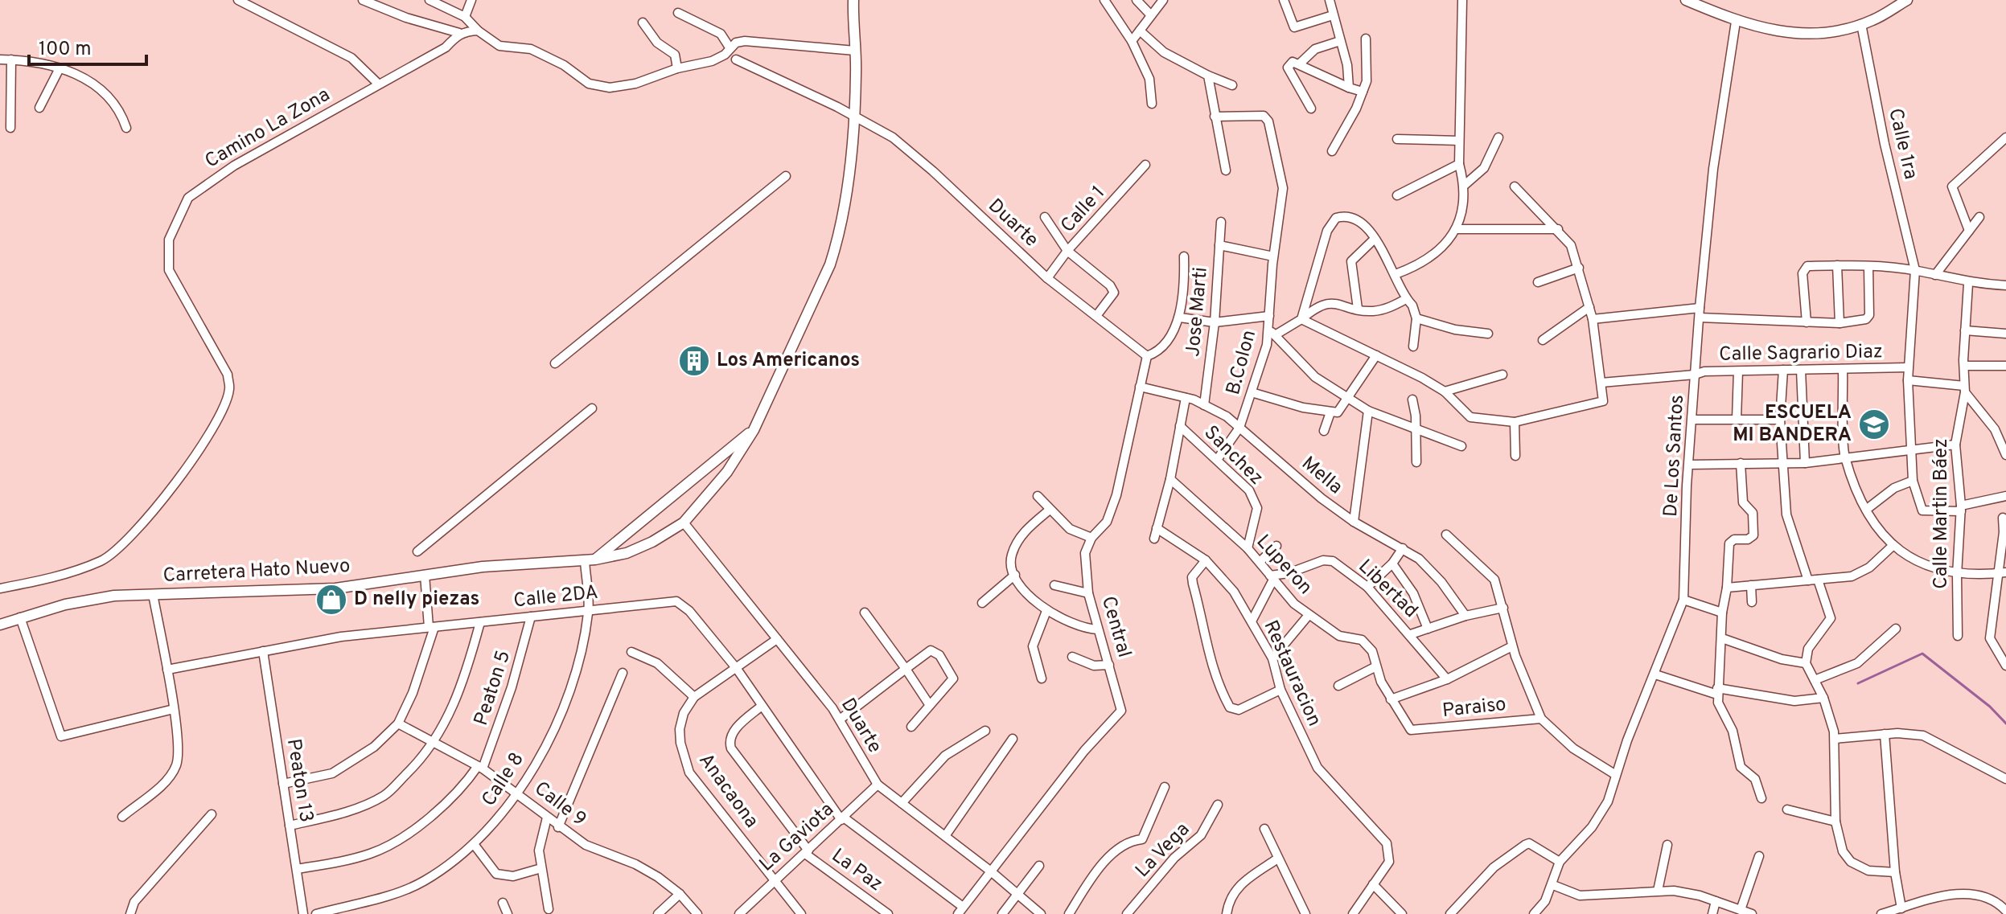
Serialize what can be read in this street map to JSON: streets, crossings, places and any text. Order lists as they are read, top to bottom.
{
  "streets": {
    "main road": ["Carretera Hato Nuevo"],
    "street": [
      "Camino La Zona",
      "Calle 1ra",
      "Calle 1",
      "Duarte",
      "Jose Marti",
      "Calle Sagrario Diaz",
      "B.Colon",
      "Sanchez",
      "De Los Santos",
      "Mella",
      "Calle Martin Báez",
      "Luperon",
      "Libertad",
      "Calle 2DA",
      "Central",
      "Restauracion",
      "Peaton 5",
      "Paraiso",
      "Calle 8",
      "Peaton 13",
      "Anacaona",
      "Calle 9",
      "La Gaviota",
      "La Vega",
      "La Paz"
    ]
  },
  "crossings": [
    ["Calle 1ra", "Calle Sagrario Diaz"],
    ["Calle 1ra", "Calle Martin Báez"],
    ["Calle 1", "Duarte"],
    ["Duarte", "Carretera Hato Nuevo"],
    ["Duarte", "Central"],
    ["Duarte", "La Gaviota"],
    ["Jose Marti", "Mella"],
    ["Calle Sagrario Diaz", "De Los Santos"],
    ["B.Colon", "Sanchez"],
    ["B.Colon", "Mella"],
    ["Sanchez", "Luperon"],
    ["Mella", "Central"],
    ["Luperon", "Libertad"],
    ["Luperon", "Paraiso"],
    ["Carretera Hato Nuevo", "Calle 8"],
    ["Calle 2DA", "Peaton 5"],
    ["Calle 2DA", "Calle 8"],
    ["Calle 2DA", "Peaton 13"],
    ["Calle 2DA", "La Gaviota"],
    ["Calle 2DA", "La Paz"],
    ["Peaton 5", "Peaton 13"],
    ["Peaton 5", "Calle 9"],
    ["Calle 8", "Calle 9"],
    ["Anacaona", "La Gaviota"],
    ["La Gaviota", "La Paz"]
  ],
  "places": {
    "building": ["Los Americanos"],
    "school or university": ["ESCUELA MI BANDERA"],
    "shop": ["D nelly piezas"]
  },
  "scale_bar": "100 m"
}
